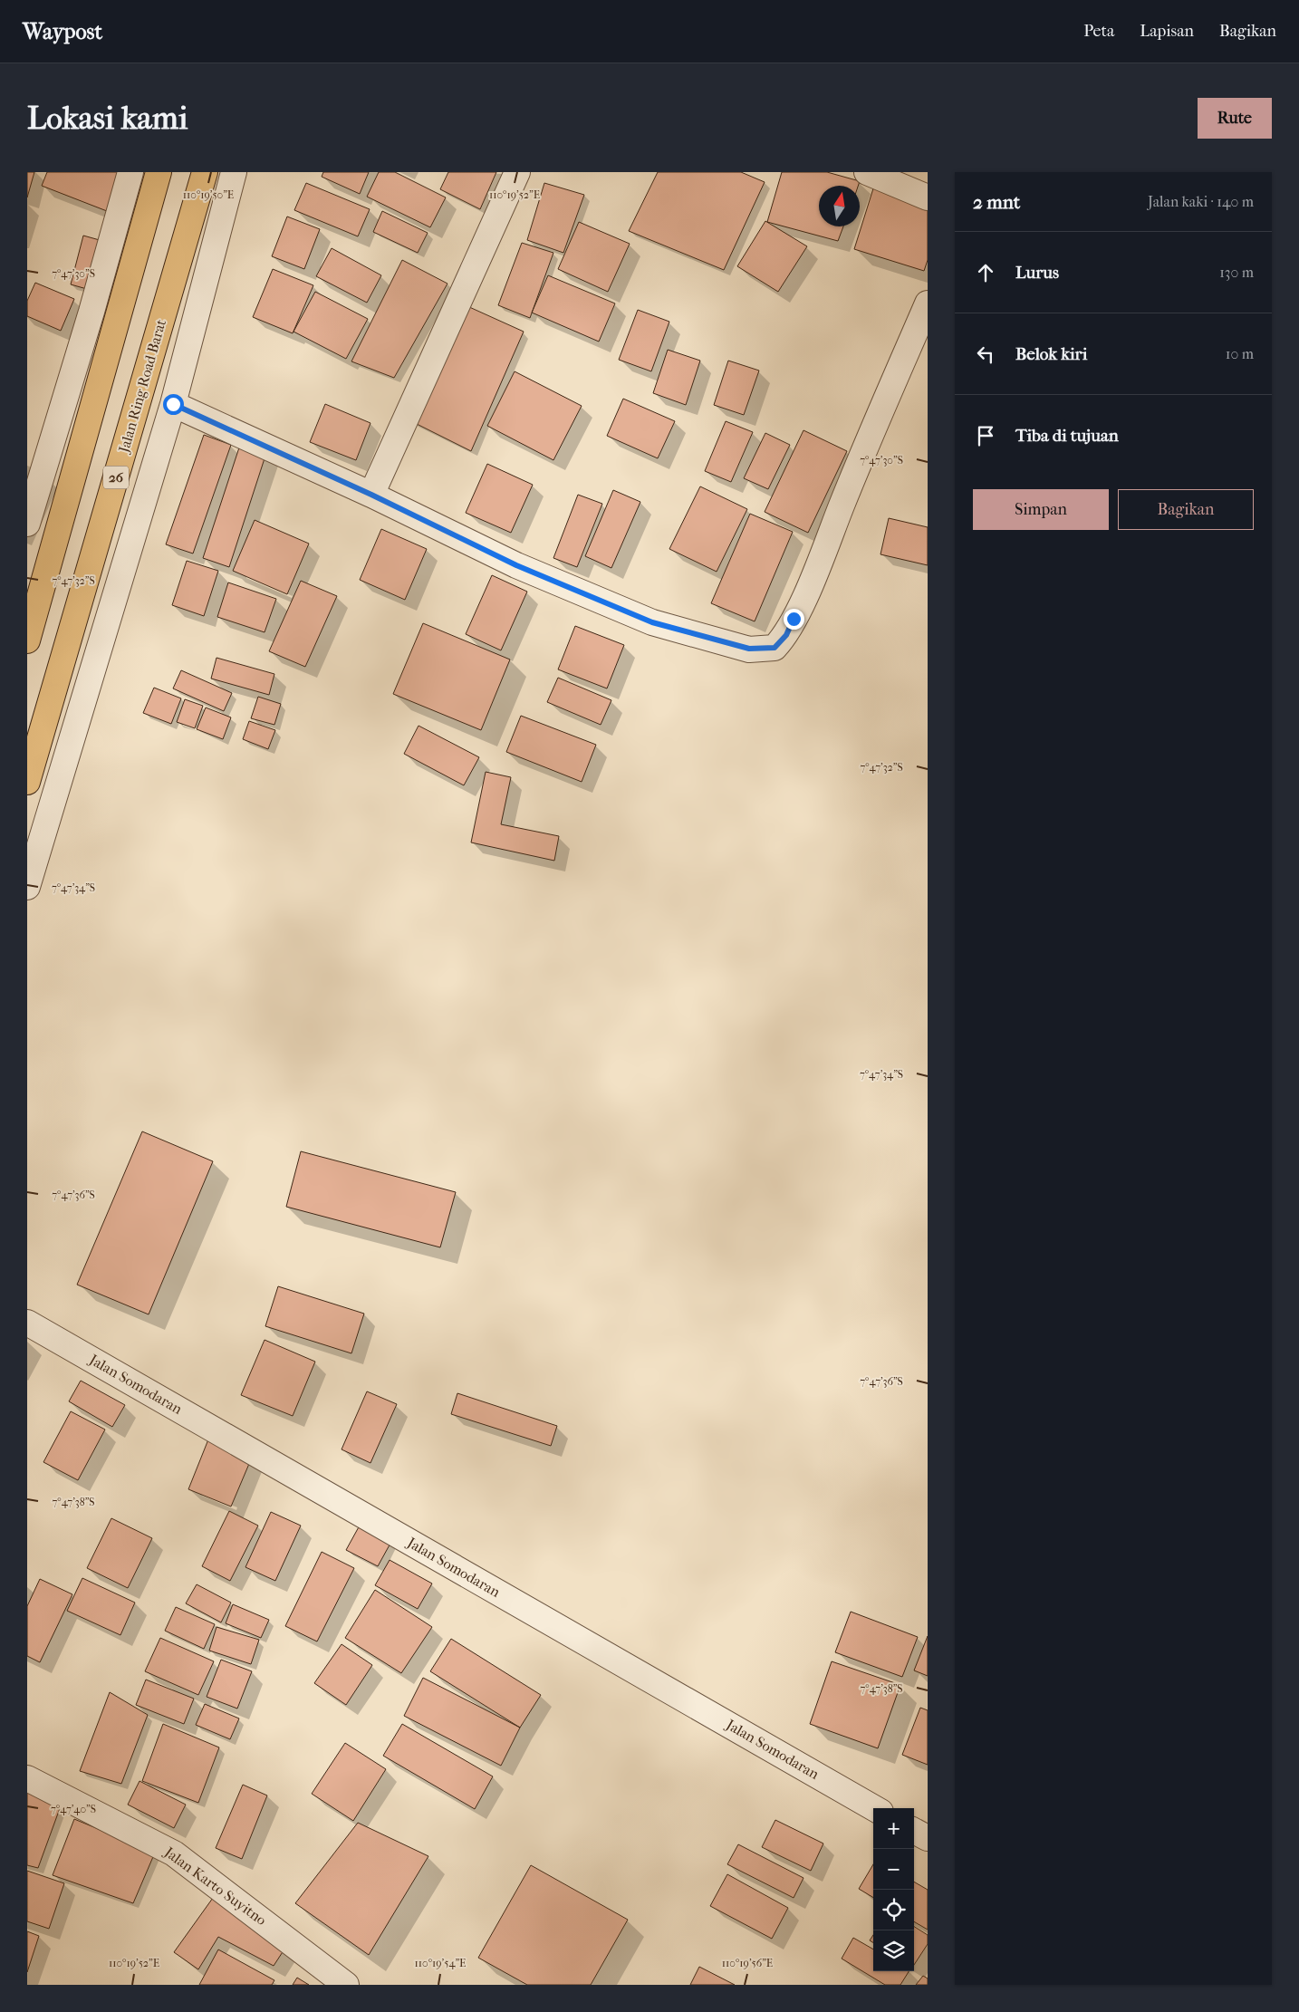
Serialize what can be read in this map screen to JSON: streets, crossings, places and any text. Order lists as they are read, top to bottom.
{
  "streets": {
    "highway": ["Jalan Ring Road Barat", "26"],
    "street": ["Jalan Somodaran", "Jalan Karto Suyitno"]
  },
  "north": "top",
  "page": {
    "header": "Waypost",
    "nav": ["Peta", "Lapisan", "Bagikan"],
    "buttons": [
      "Rute",
      ["Simpan", "Bagikan"]
    ],
    "title": "Lokasi kami",
    "heading": ["2 mnt", "Jalan kaki · 140 m"],
    "list": [
      ["Lurus", "130 m"],
      ["Belok kiri", "10 m"],
      "Tiba di tujuan"
    ],
    "map_buttons": ["+", "−"]
  },
  "coordinates": [
    "110°19'50\"E",
    "110°19'52\"E",
    "7°47'30\"S",
    "7°47'32\"S",
    "7°47'34\"S",
    "7°47'36\"S",
    "7°47'38\"S",
    "7°47'40\"S",
    "110°19'54\"E",
    "110°19'56\"E"
  ]
}
